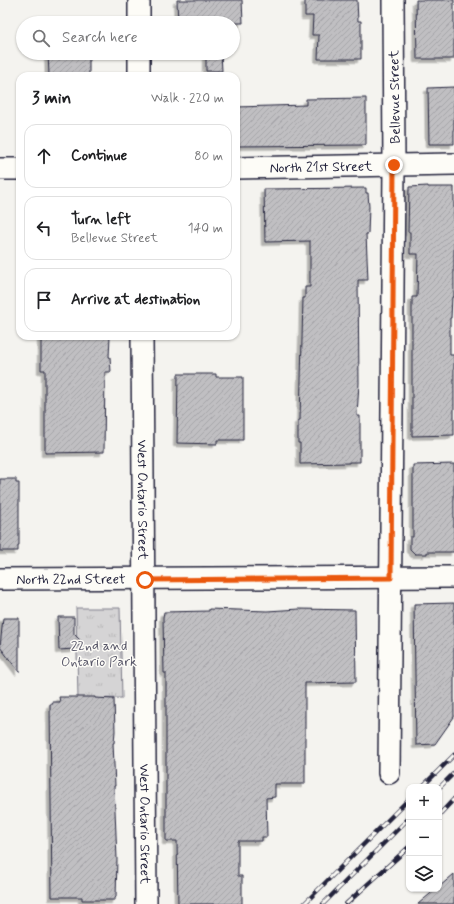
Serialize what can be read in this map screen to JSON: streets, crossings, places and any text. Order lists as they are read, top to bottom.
{
  "streets": {
    "street": [
      "Bellevue Street",
      "North 21st Street",
      "West Ontario Street",
      "North 22nd Street"
    ]
  },
  "crossings": [
    ["Bellevue Street", "North 21st Street"],
    ["Bellevue Street", "North 22nd Street"],
    ["West Ontario Street", "North 22nd Street"]
  ],
  "parks": ["22nd and Ontario Park"],
  "page": {
    "search": "Search here",
    "heading": ["3 min", "Walk · 220 m"],
    "list": [
      ["Continue", "80 m"],
      ["Turn left", "Bellevue Street", "140 m"],
      "Arrive at destination"
    ],
    "map_buttons": ["+", "−"]
  }
}
